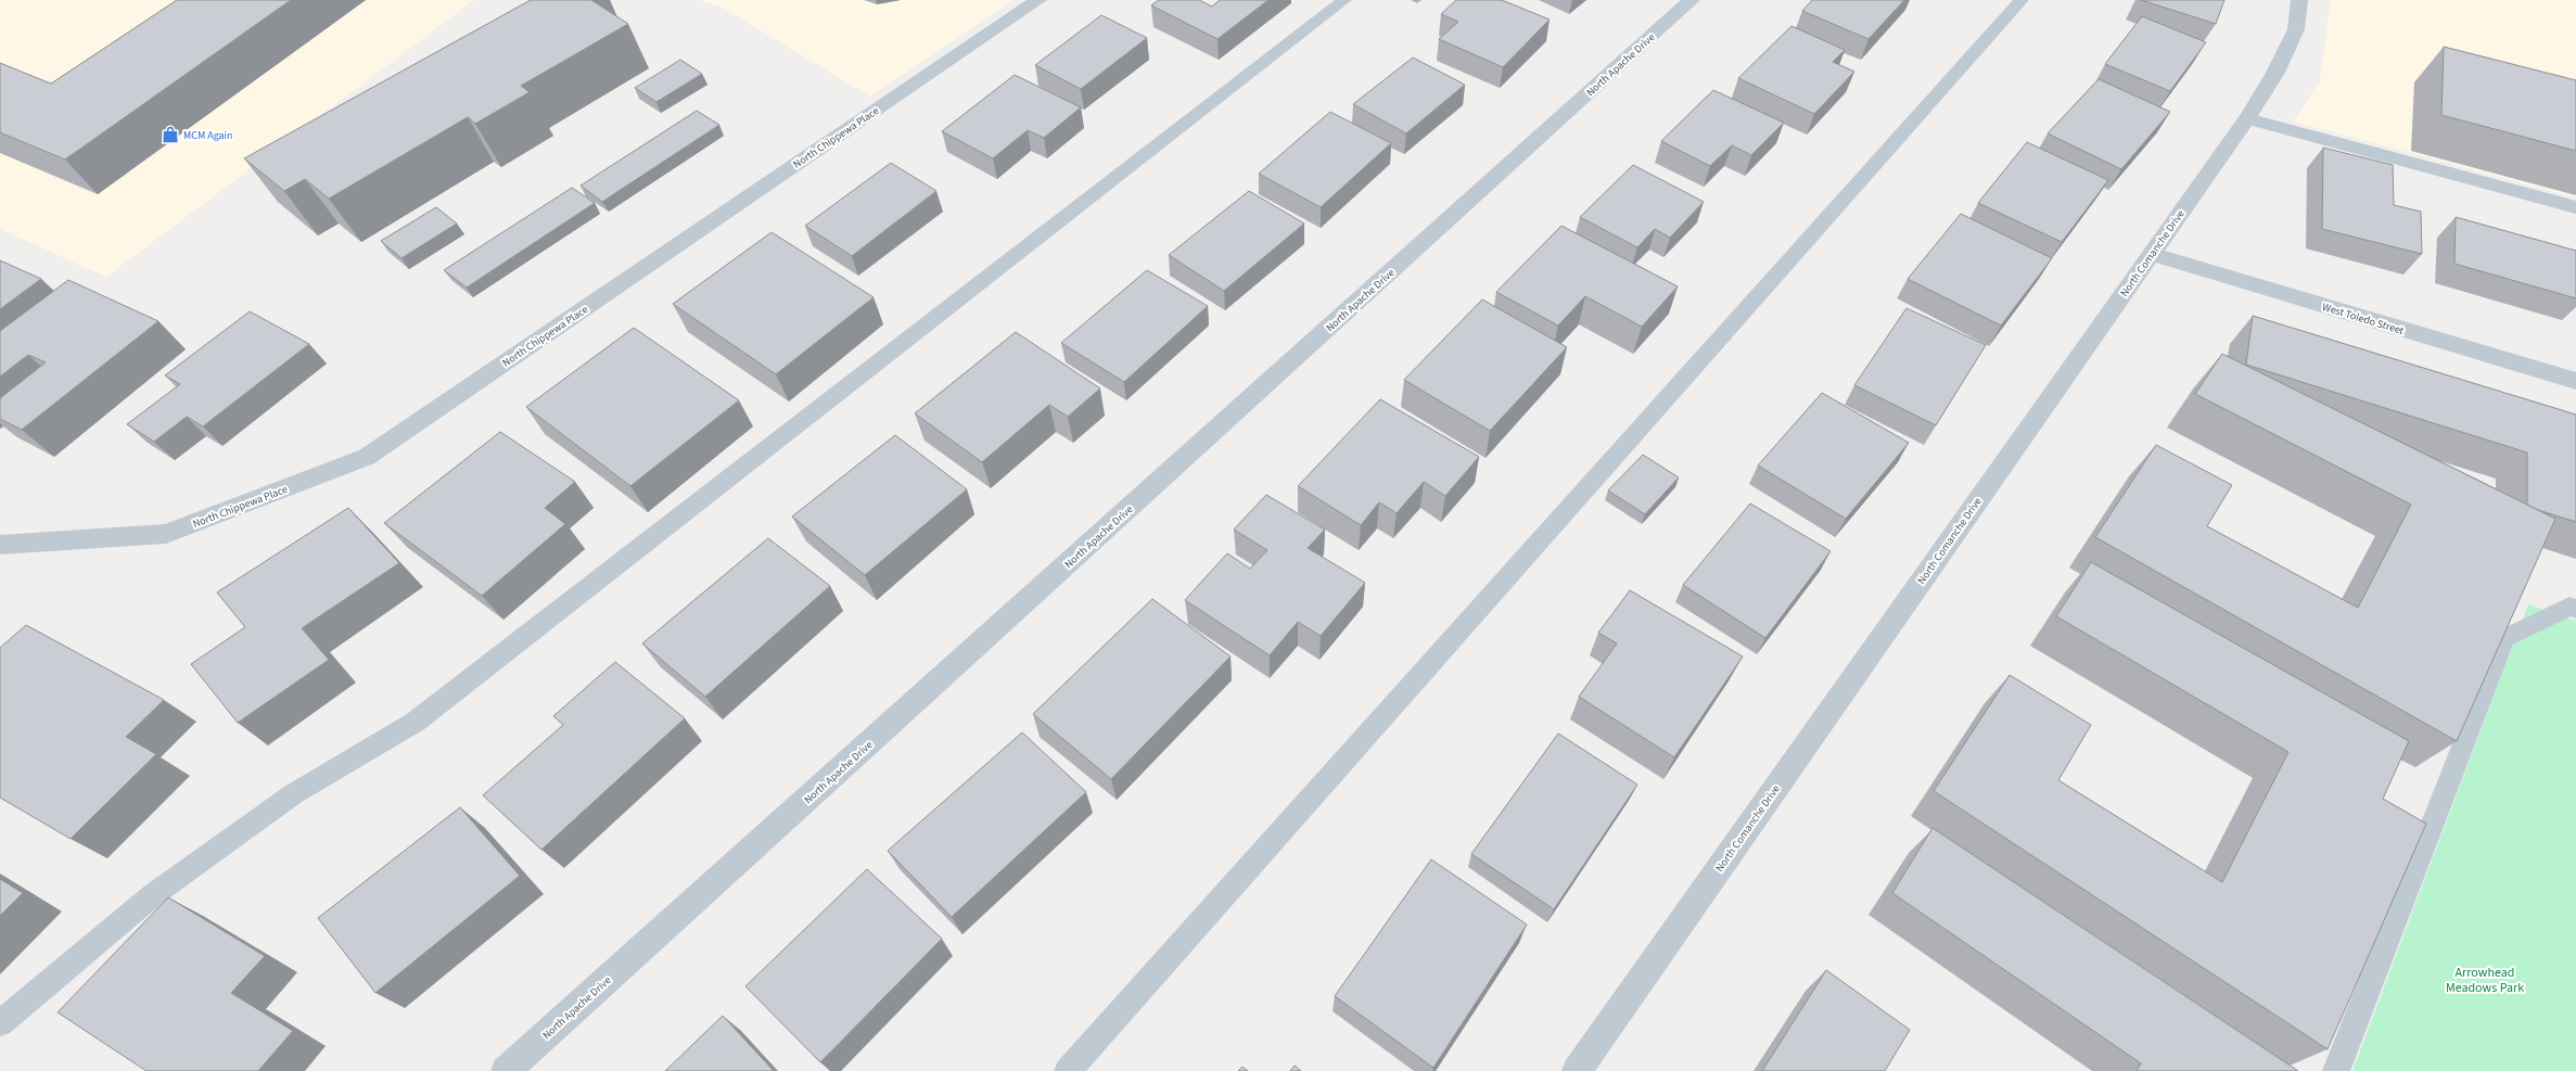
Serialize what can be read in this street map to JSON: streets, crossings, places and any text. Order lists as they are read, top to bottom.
{
  "streets": {
    "street": [
      "North Apache Drive",
      "North Chippewa Place",
      "North Comanche Drive",
      "West Toledo Street"
    ]
  },
  "crossings": [
    ["North Comanche Drive", "West Toledo Street"]
  ],
  "parks": ["Arrowhead Meadows Park"],
  "places": {
    "shop": ["MCM Again"]
  }
}
